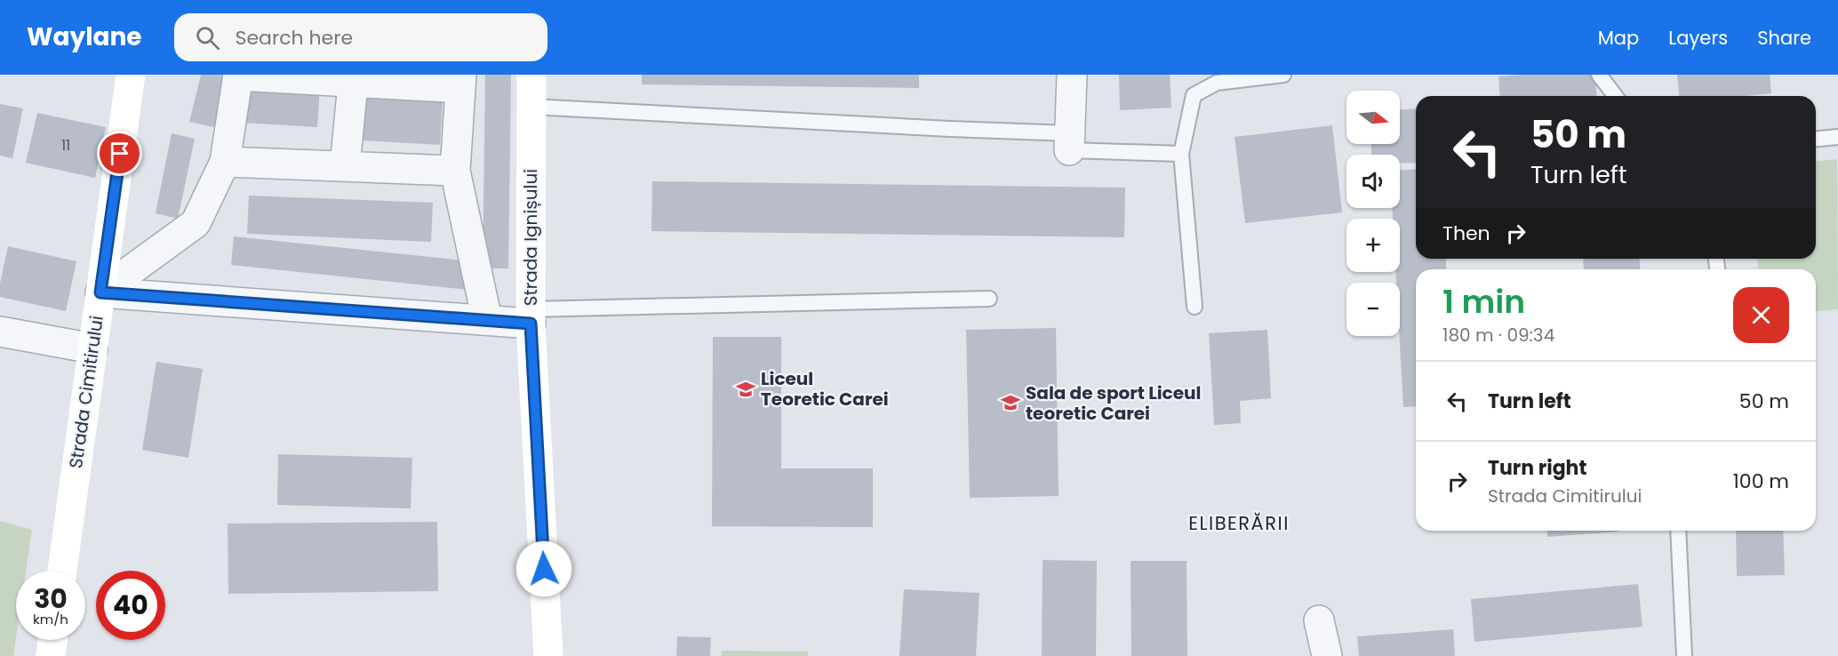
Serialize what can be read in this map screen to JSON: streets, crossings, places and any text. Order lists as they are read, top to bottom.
{
  "streets": {
    "street": ["Strada Ignișului", "Strada Cimitirului"]
  },
  "districts": ["ELIBERĂRII"],
  "places": {
    "school or university": ["Liceul Teoretic Carei", "Sala de sport Liceul teoretic Carei"]
  },
  "house_numbers": ["11"],
  "north": "right",
  "page": {
    "header": "Waylane",
    "search": "Search here",
    "nav": ["Map", "Layers", "Share"],
    "map_buttons": ["+", "−"],
    "turn": ["50 m", "Turn left"],
    "then": "Then",
    "heading": ["1 min", "180 m · 09:34"],
    "list": [
      {
        "name": "Turn left",
        "value": "50 m"
      },
      {
        "name": "Turn right",
        "note": "Strada Cimitirului",
        "value": "100 m"
      }
    ],
    "speed": "30 km/h",
    "limit": "40"
  }
}
